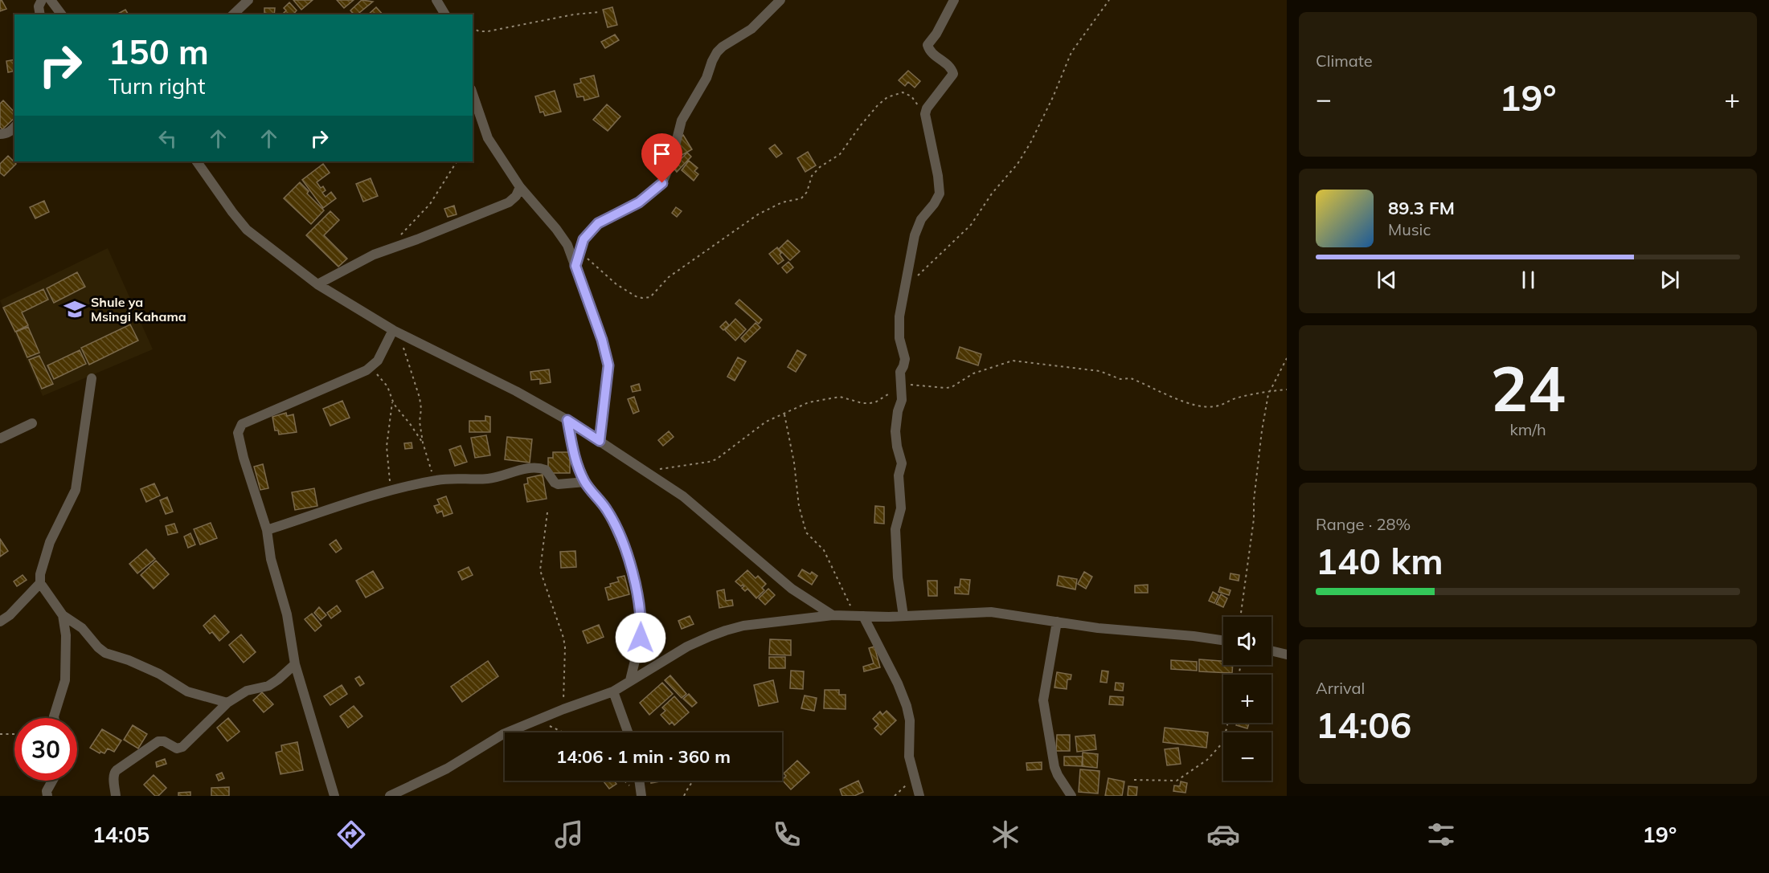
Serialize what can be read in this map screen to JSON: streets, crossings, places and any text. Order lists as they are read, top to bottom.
{
  "places": {
    "school or university": ["Shule ya Msingi Kahama"]
  },
  "page": {
    "tile": [
      "Climate",
      ["24", "km/h"],
      ["Range · 28%", "140 km"],
      ["Arrival", "14:06"]
    ],
    "turn": ["150 m", "Turn right"],
    "heat": ["−", "19°", "+"],
    "song": ["89.3 FM", "Music"],
    "map_buttons": ["+", "−"],
    "limit": "30",
    "trip": "14:06 · 1 min · 360 m",
    "tabs": ["14:05", "19°"]
  }
}
